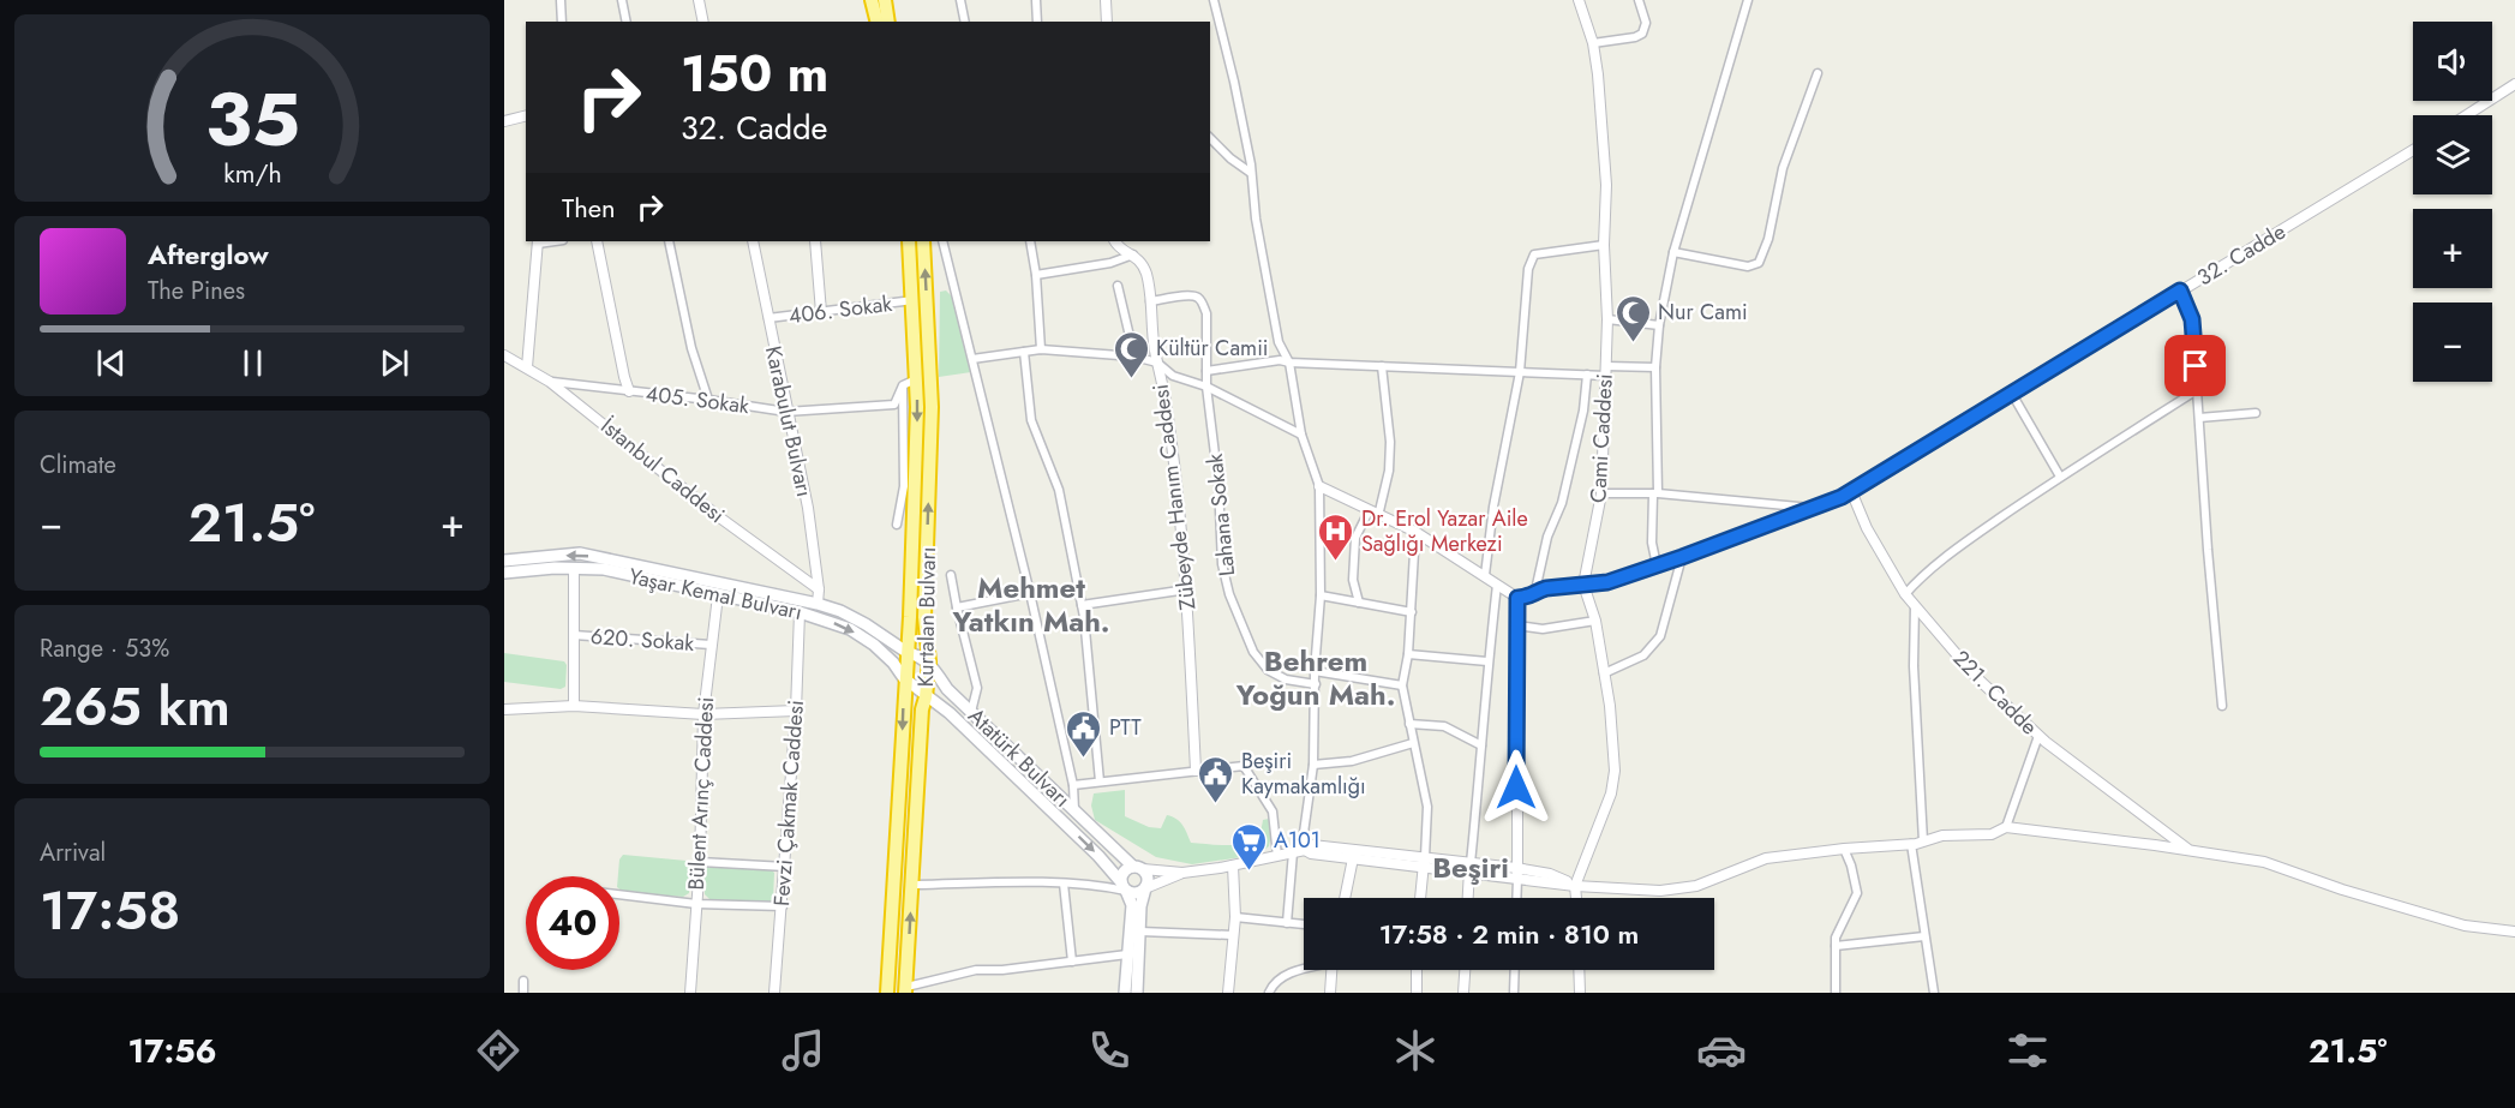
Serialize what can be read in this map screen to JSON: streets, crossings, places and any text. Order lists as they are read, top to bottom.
{
  "streets": {
    "highway": ["Kurtalan Bulvarı"],
    "main road": ["Yaşar Kemal Bulvarı", "Atatürk Bulvarı"],
    "street": [
      "32. Cadde",
      "406. Sokak",
      "405. Sokak",
      "Karabulut Bulvarı",
      "Cami Caddesi",
      "İstanbul Caddesi",
      "Zübeyde Hanım Caddesi",
      "Lahana Sokak",
      "620. Sokak",
      "221. Cadde",
      "Bülent Arınç Caddesi",
      "Fevzi Çakmak Caddesi"
    ]
  },
  "crossings": [
    ["32. Cadde", "Cami Caddesi"],
    ["32. Cadde", "221. Cadde"],
    ["406. Sokak", "Karabulut Bulvarı"],
    ["406. Sokak", "Kurtalan Bulvarı"],
    ["405. Sokak", "Karabulut Bulvarı"],
    ["405. Sokak", "İstanbul Caddesi"],
    ["405. Sokak", "Kurtalan Bulvarı"],
    ["Karabulut Bulvarı", "İstanbul Caddesi"],
    ["Karabulut Bulvarı", "Yaşar Kemal Bulvarı"],
    ["Zübeyde Hanım Caddesi", "Lahana Sokak"],
    ["Yaşar Kemal Bulvarı", "Kurtalan Bulvarı"],
    ["Yaşar Kemal Bulvarı", "Atatürk Bulvarı"],
    ["Yaşar Kemal Bulvarı", "Bülent Arınç Caddesi"],
    ["Yaşar Kemal Bulvarı", "Fevzi Çakmak Caddesi"],
    ["Kurtalan Bulvarı", "Atatürk Bulvarı"],
    ["620. Sokak", "Bülent Arınç Caddesi"]
  ],
  "districts": ["Mehmet Yatkın Mah.", "Behrem Yoğun Mah.", "Beşiri"],
  "places": {
    "mosque": ["Nur Cami", "Kültür Camii"],
    "hospital": ["Dr. Erol Yazar Aile Sağlığı Merkezi"],
    "public building": ["PTT", "Beşiri Kaymakamlığı"],
    "supermarket": ["A101"]
  },
  "page": {
    "map_buttons": ["+", "−"],
    "turn": ["150 m", "32. Cadde"],
    "then": "Then",
    "song": ["Afterglow", "The Pines"],
    "tile": [
      "Climate",
      ["Range · 53%", "265 km"],
      ["Arrival", "17:58"]
    ],
    "heat": ["−", "21.5°", "+"],
    "limit": "40",
    "trip": "17:58 · 2 min · 810 m",
    "tabs": ["17:56", "21.5°"],
    "gauge": ["35", "km/h"]
  }
}
